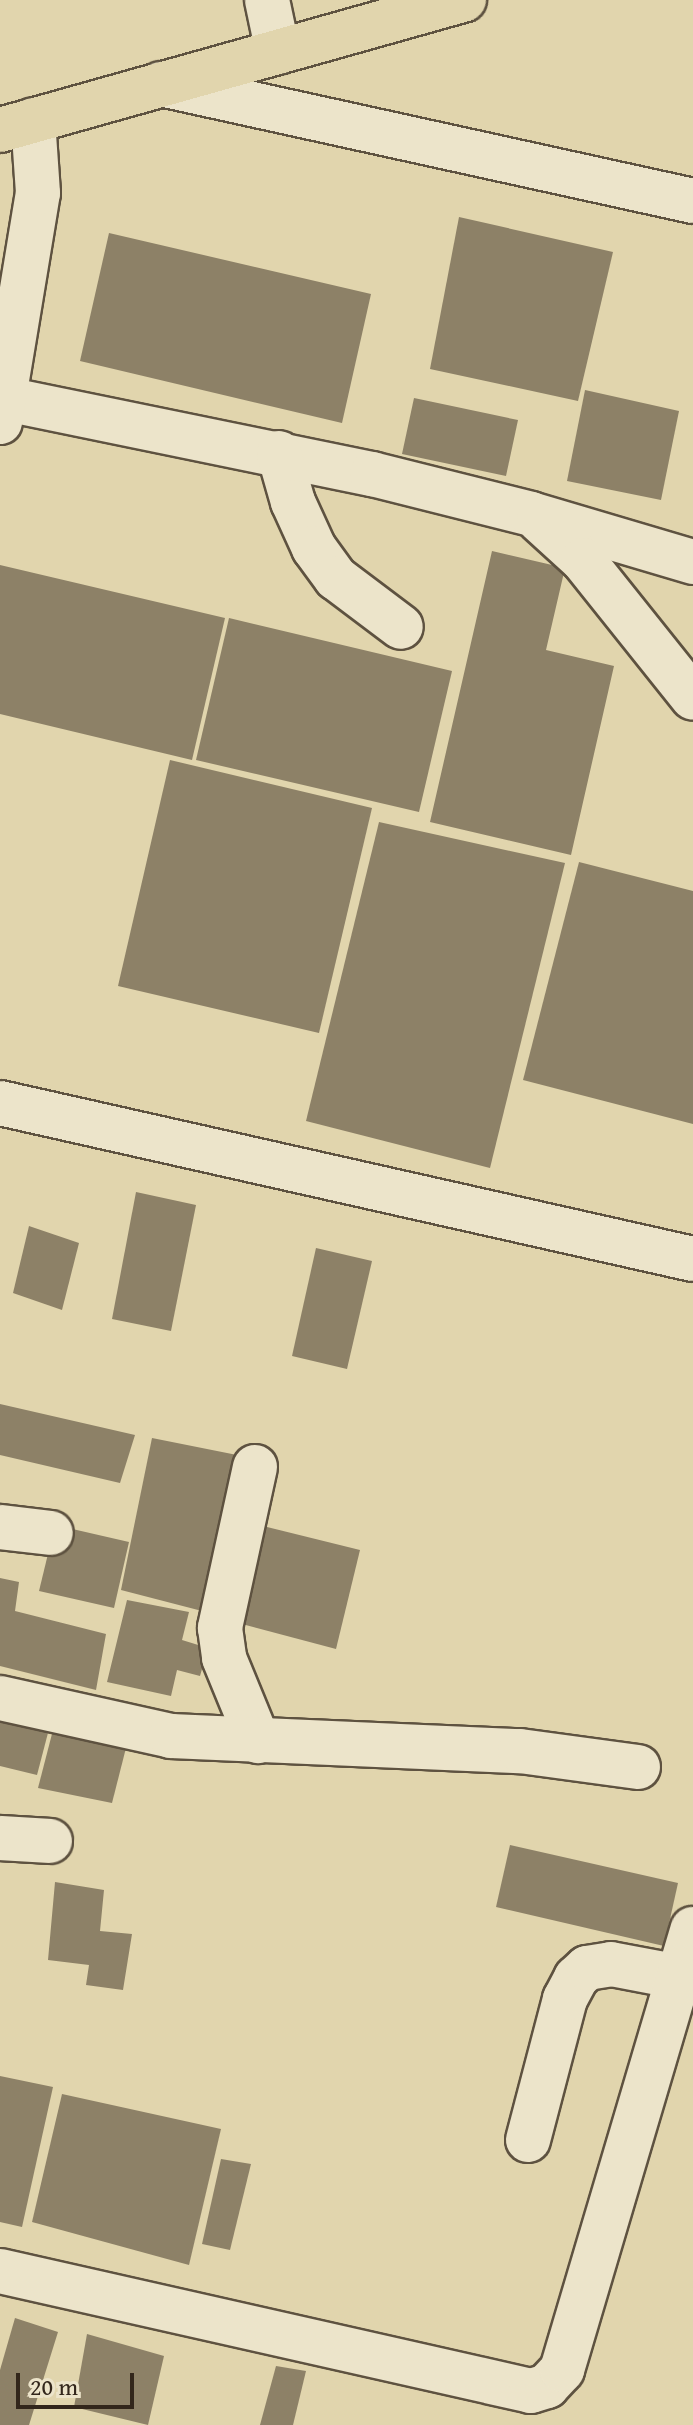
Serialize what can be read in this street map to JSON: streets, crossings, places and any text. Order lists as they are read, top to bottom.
{
  "scale_bar": "20 m"
}
